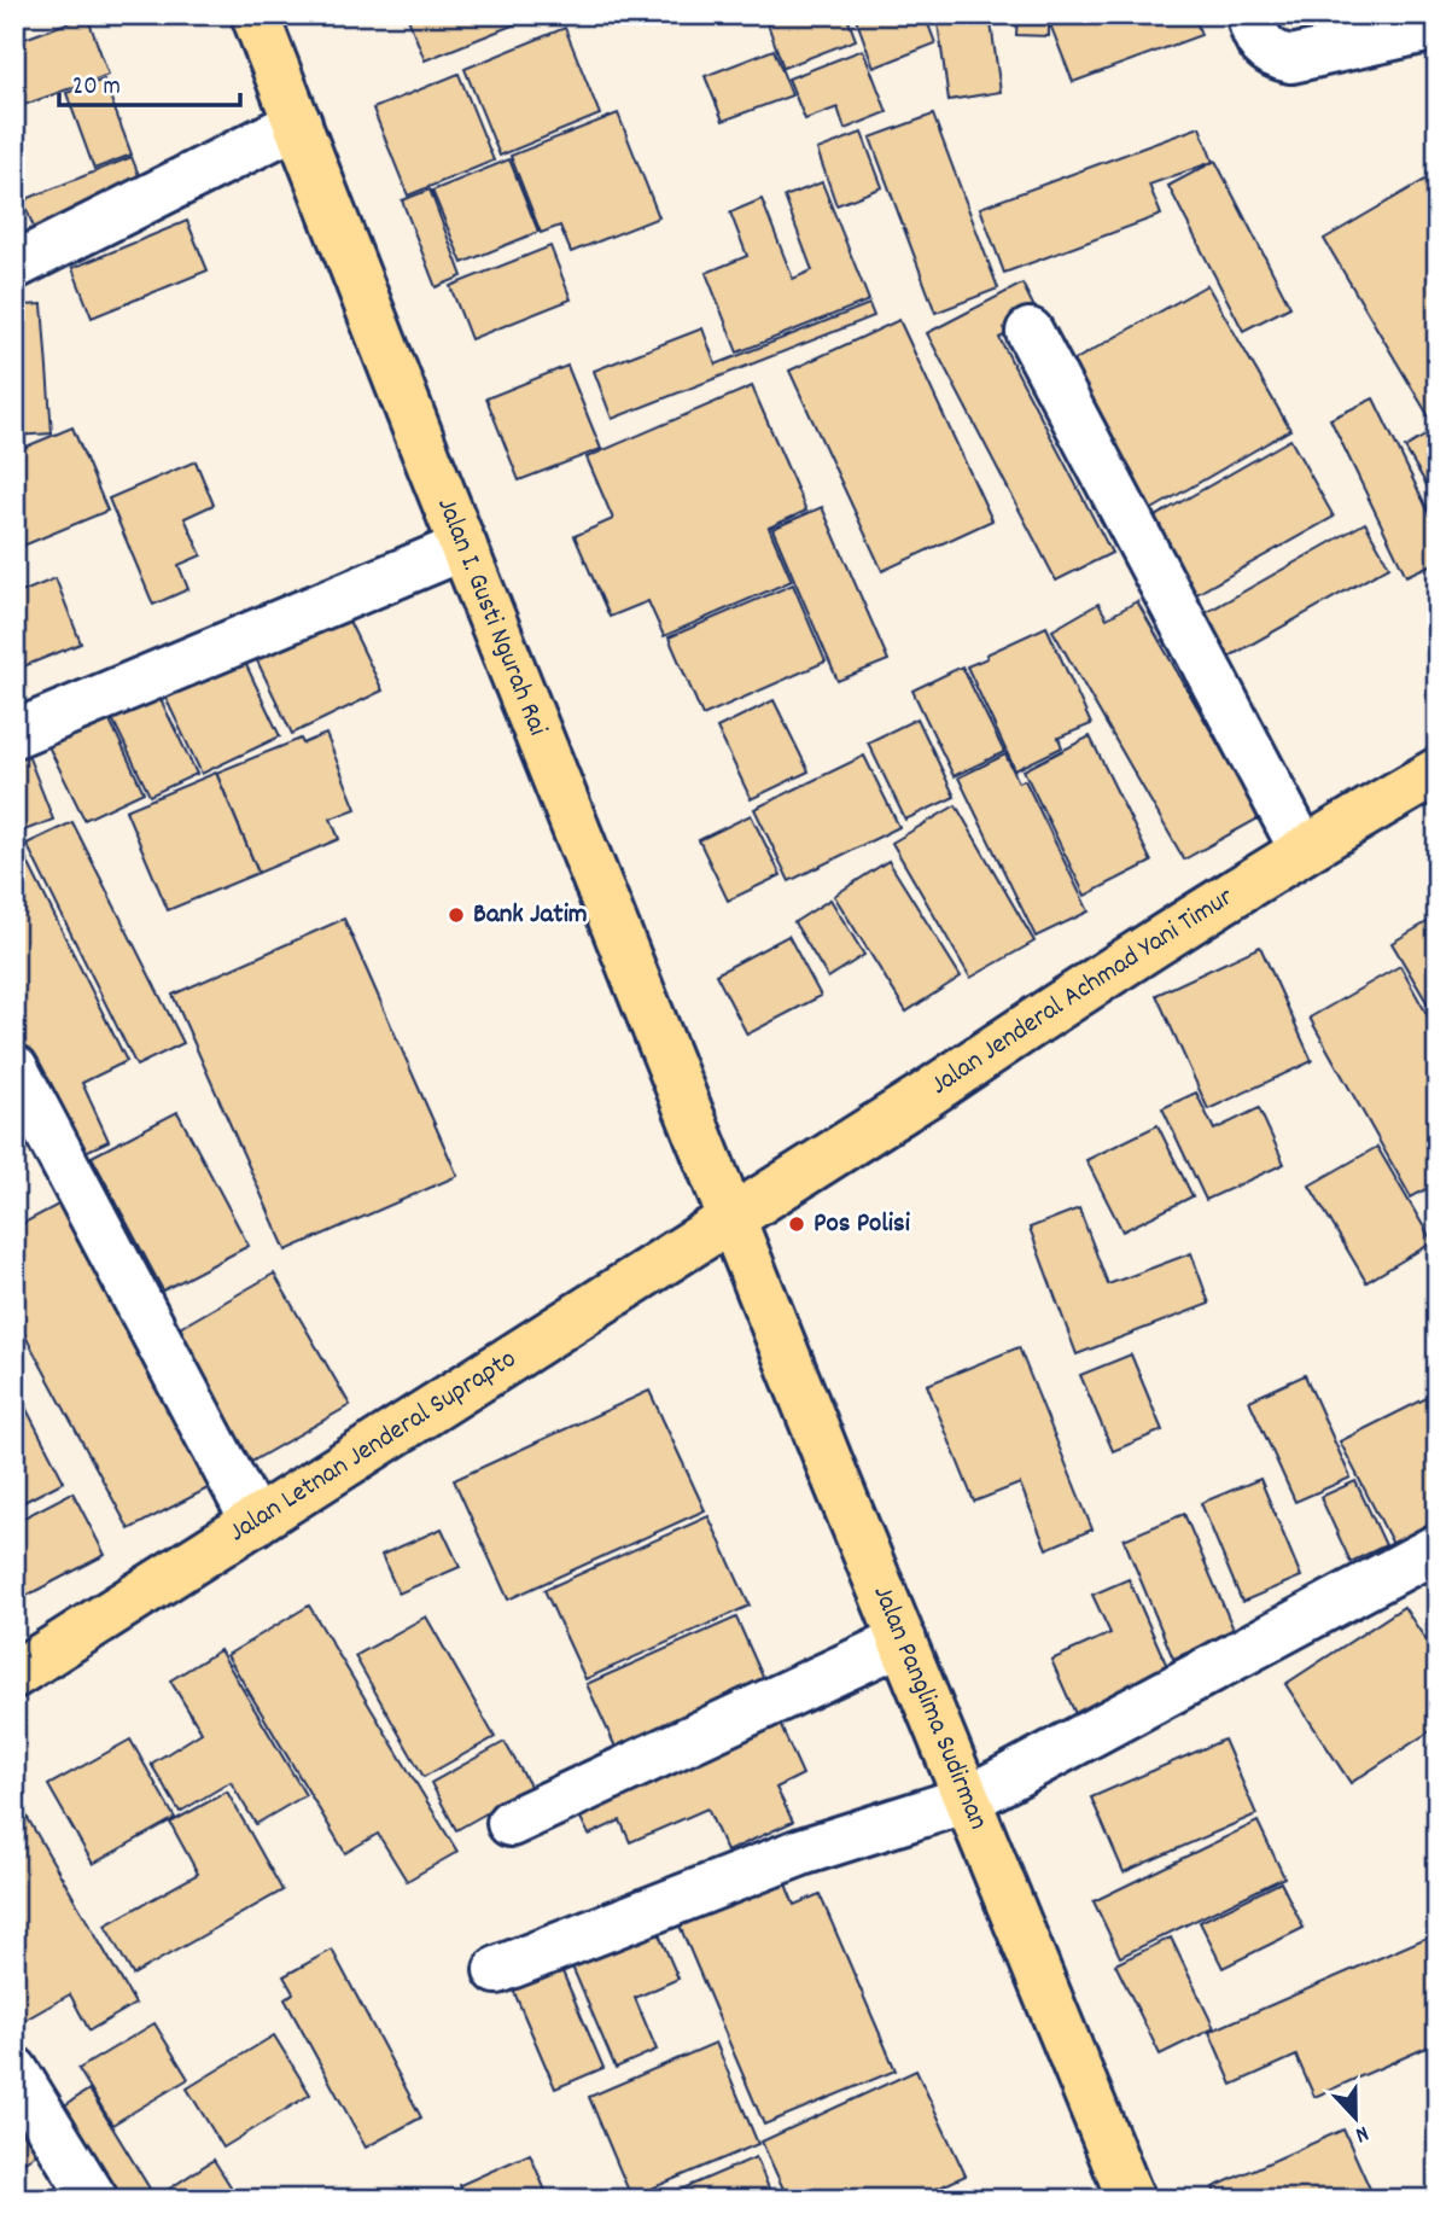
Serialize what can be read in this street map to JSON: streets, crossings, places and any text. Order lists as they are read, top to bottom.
{
  "streets": {
    "main road": [
      "Jalan I. Gusti Ngurah Rai",
      "Jalan Jenderal Achmad Yani Timur",
      "Jalan Letnan Jenderal Suprapto",
      "Jalan Panglima Sudirman"
    ]
  },
  "crossings": [
    ["Jalan I. Gusti Ngurah Rai", "Jalan Jenderal Achmad Yani Timur"],
    ["Jalan I. Gusti Ngurah Rai", "Jalan Letnan Jenderal Suprapto"],
    ["Jalan I. Gusti Ngurah Rai", "Jalan Panglima Sudirman"],
    ["Jalan Jenderal Achmad Yani Timur", "Jalan Letnan Jenderal Suprapto"],
    ["Jalan Jenderal Achmad Yani Timur", "Jalan Panglima Sudirman"],
    ["Jalan Letnan Jenderal Suprapto", "Jalan Panglima Sudirman"]
  ],
  "places": ["Bank Jatim", "Pos Polisi"],
  "scale_bar": "20 m",
  "north": "bottom"
}
